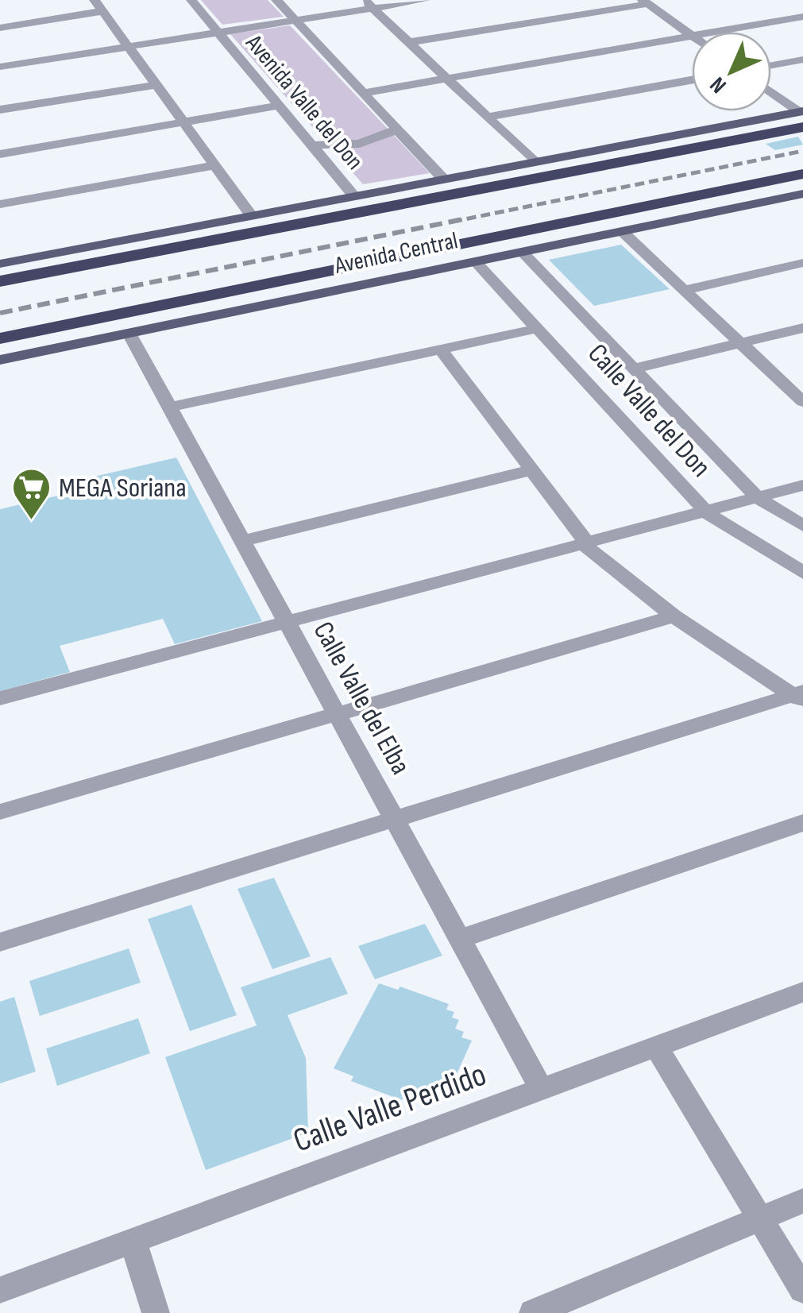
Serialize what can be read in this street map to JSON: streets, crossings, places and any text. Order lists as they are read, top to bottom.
{
  "streets": {
    "highway": ["Avenida Central"],
    "street": [
      "Avenida Valle del Don",
      "Calle Valle del Don",
      "Calle Valle del Elba",
      "Calle Valle Perdido"
    ]
  },
  "crossings": [
    ["Avenida Central", "Calle Valle del Don"],
    ["Avenida Central", "Calle Valle del Elba"],
    ["Calle Valle del Elba", "Calle Valle Perdido"]
  ],
  "places": {
    "supermarket": ["MEGA Soriana"]
  },
  "north": "bottom left"
}
